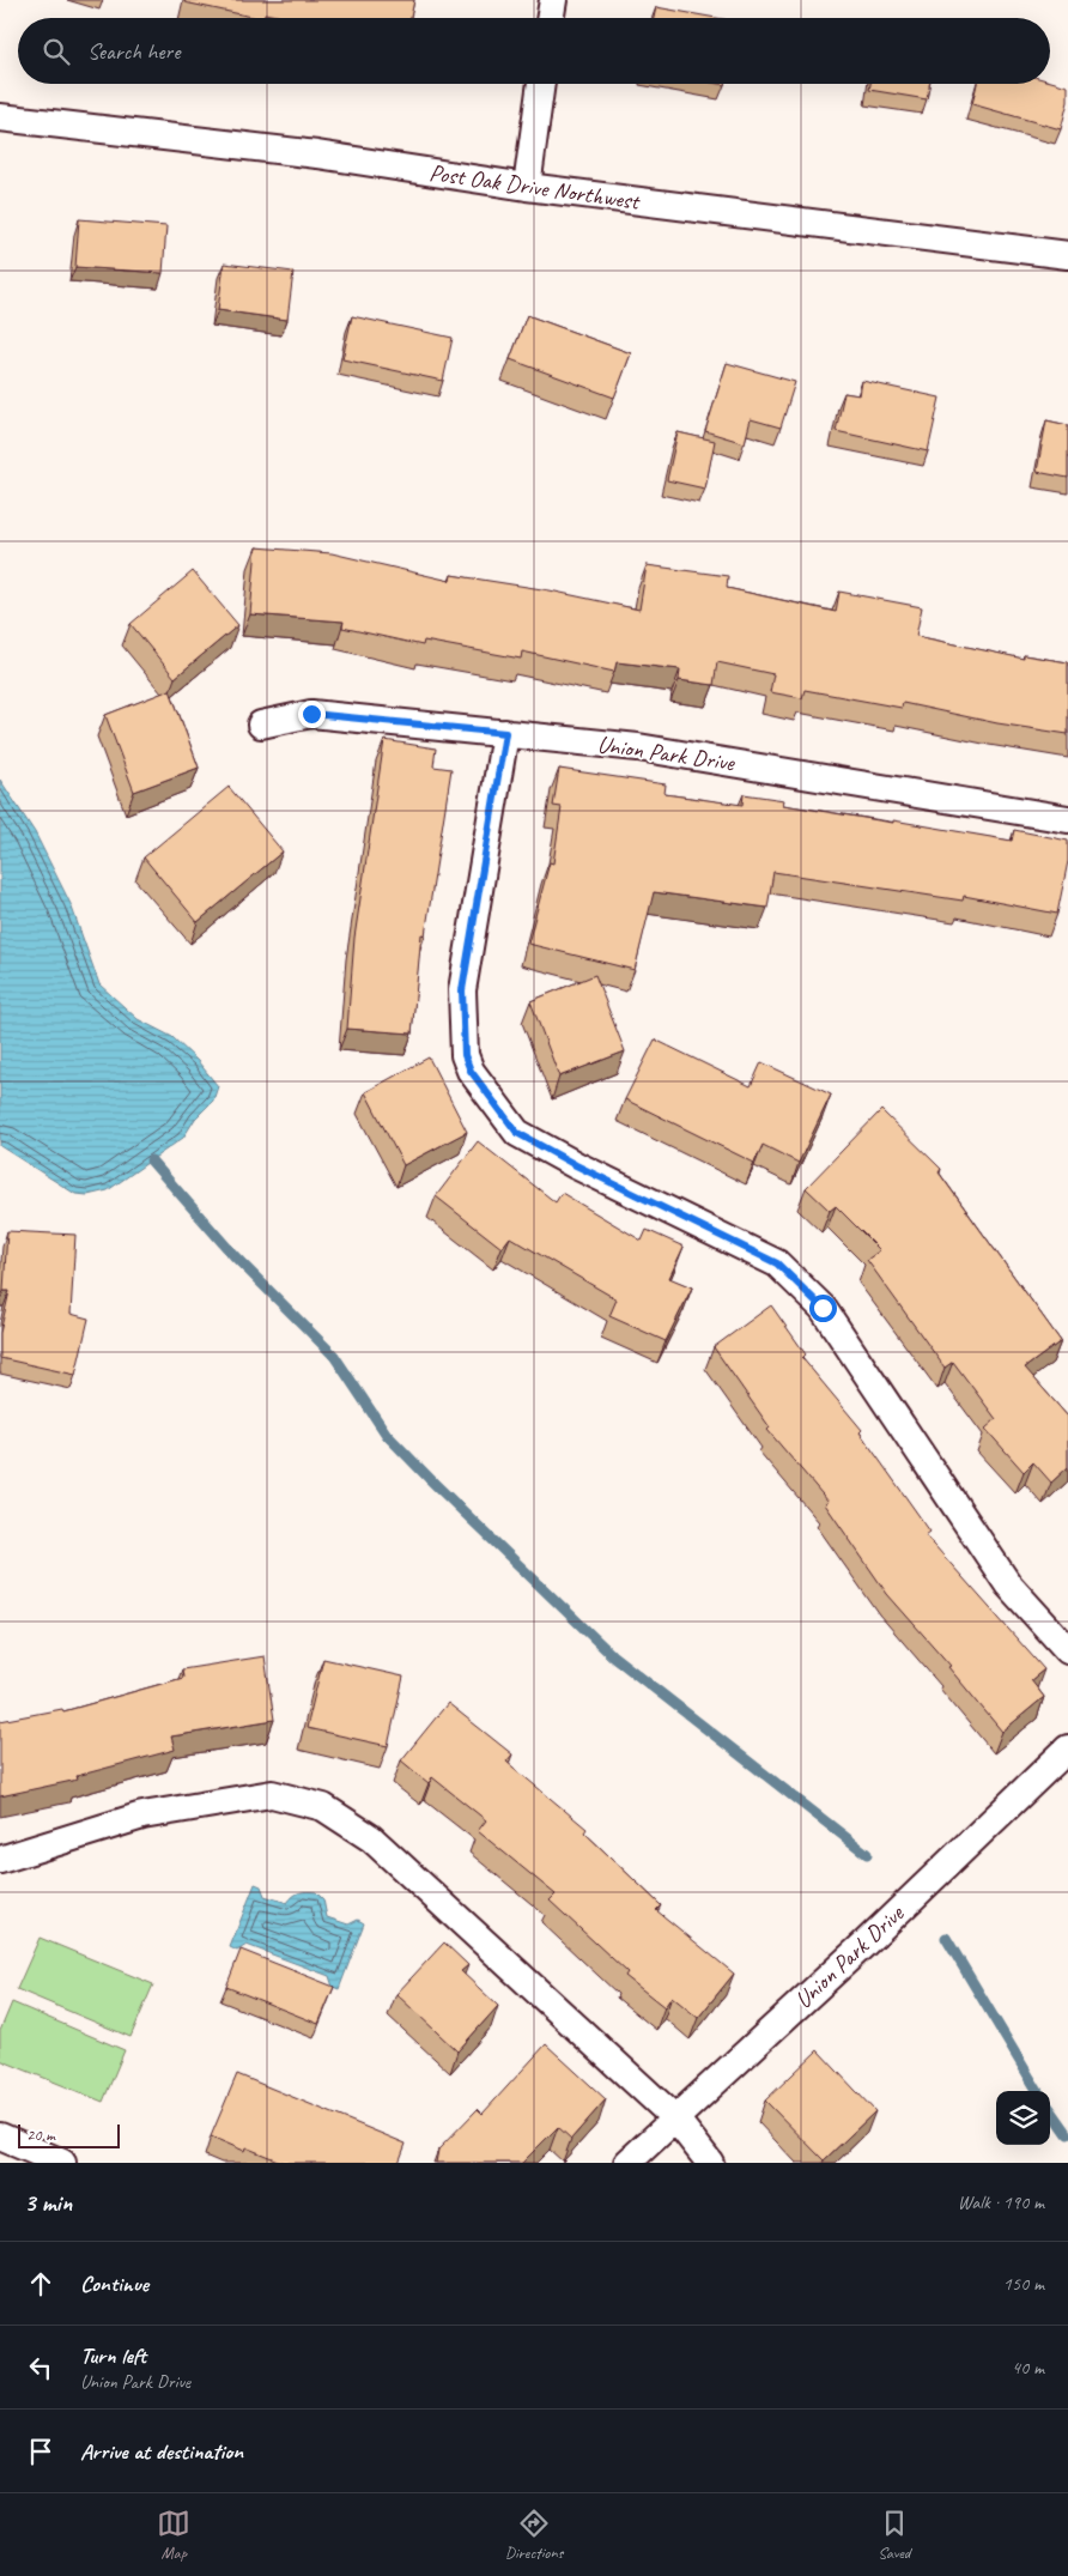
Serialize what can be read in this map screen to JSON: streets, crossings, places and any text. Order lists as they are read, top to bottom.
{
  "streets": {
    "street": ["Post Oak Drive Northwest", "Union Park Drive"]
  },
  "scale_bar": "20 m",
  "page": {
    "search": "Search here",
    "scale": "20 m",
    "heading": ["3 min", "Walk · 190 m"],
    "list": [
      ["Continue", "150 m"],
      ["Turn left", "Union Park Drive", "40 m"],
      "Arrive at destination"
    ],
    "nav": ["Map", "Directions", "Saved"]
  }
}
